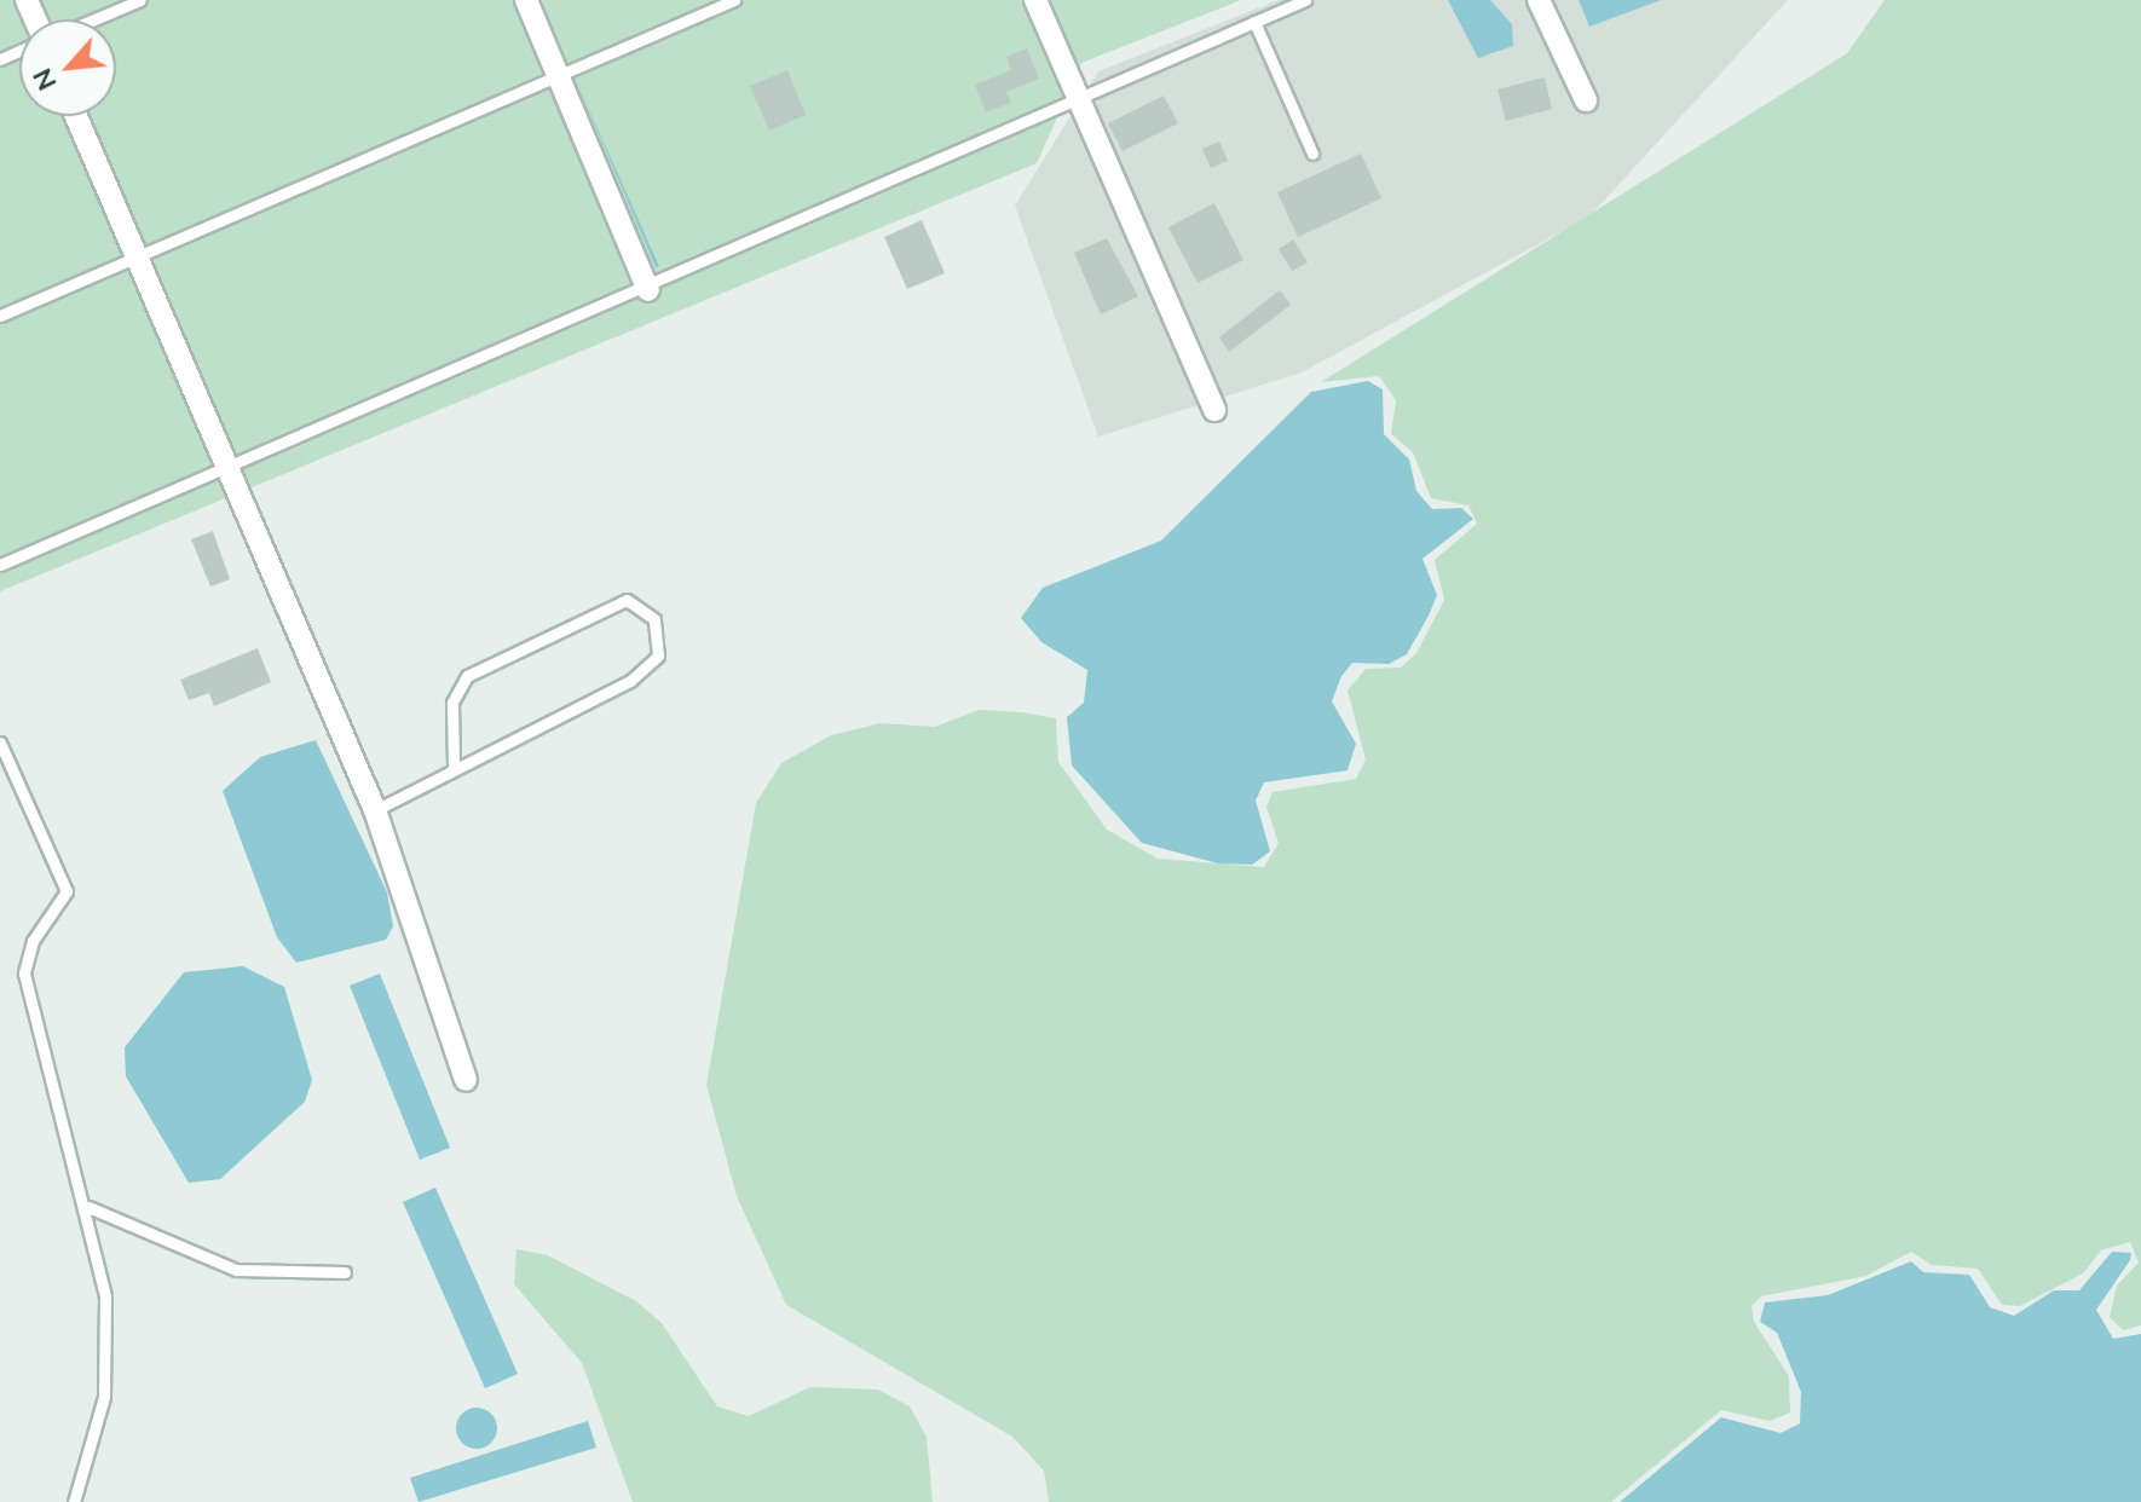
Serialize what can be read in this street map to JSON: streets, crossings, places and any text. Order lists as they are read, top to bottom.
{
  "north": "bottom left"
}
